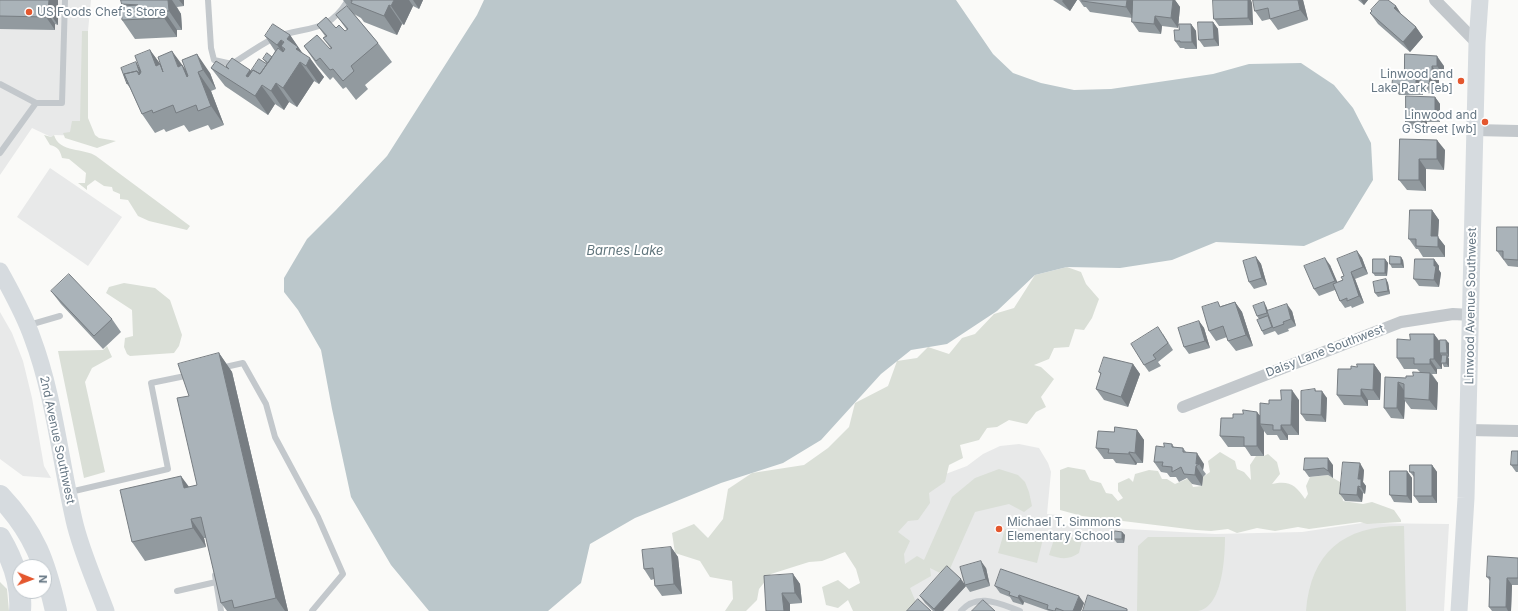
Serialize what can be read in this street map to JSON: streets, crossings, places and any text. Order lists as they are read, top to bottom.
{
  "streets": {
    "street": ["Linwood Avenue Southwest", "Daisy Lane Southwest", "2nd Avenue Southwest"]
  },
  "crossings": [
    ["Linwood Avenue Southwest", "Daisy Lane Southwest"]
  ],
  "water": ["Barnes Lake"],
  "places": [
    "US Foods Chef's Store",
    "Linwood and Lake Park [eb]",
    "Linwood and G Street [wb]",
    "Michael T. Simmons Elementary School"
  ],
  "north": "right"
}
